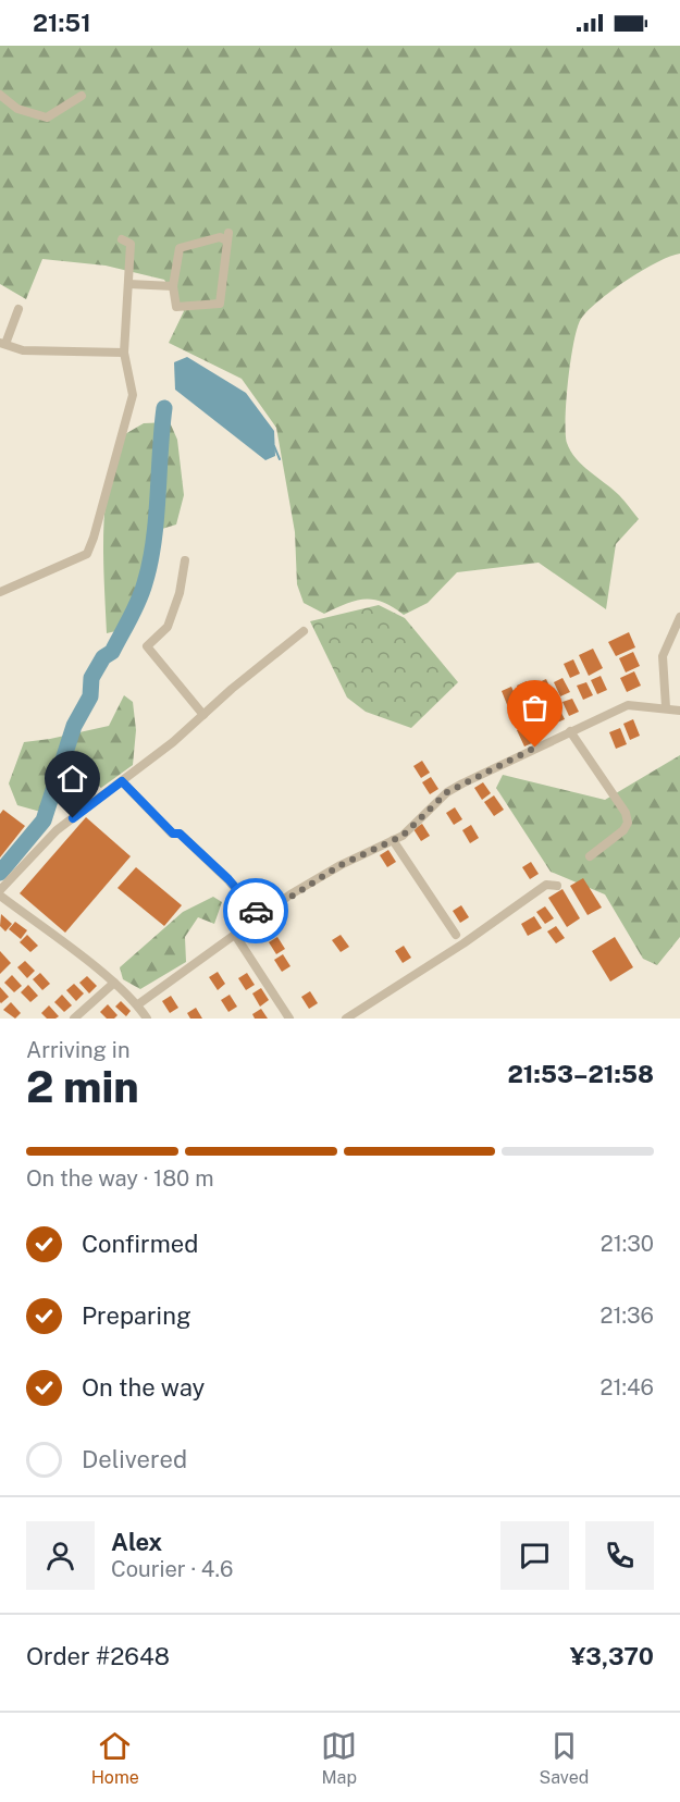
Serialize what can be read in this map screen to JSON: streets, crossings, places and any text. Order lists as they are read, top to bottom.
{
  "page": {
    "status": "21:51",
    "heading": ["2 min", "Arriving in", "21:53–21:58"],
    "panel": [
      "Alex",
      "Courier · 4.6",
      "Order #2648",
      "¥3,370"
    ],
    "bar": "On the way · 180 m",
    "list": [
      ["Confirmed", "21:30"],
      ["Preparing", "21:36"],
      ["On the way", "21:46"],
      "Delivered"
    ],
    "tabs": ["Home", "Map", "Saved"]
  }
}
